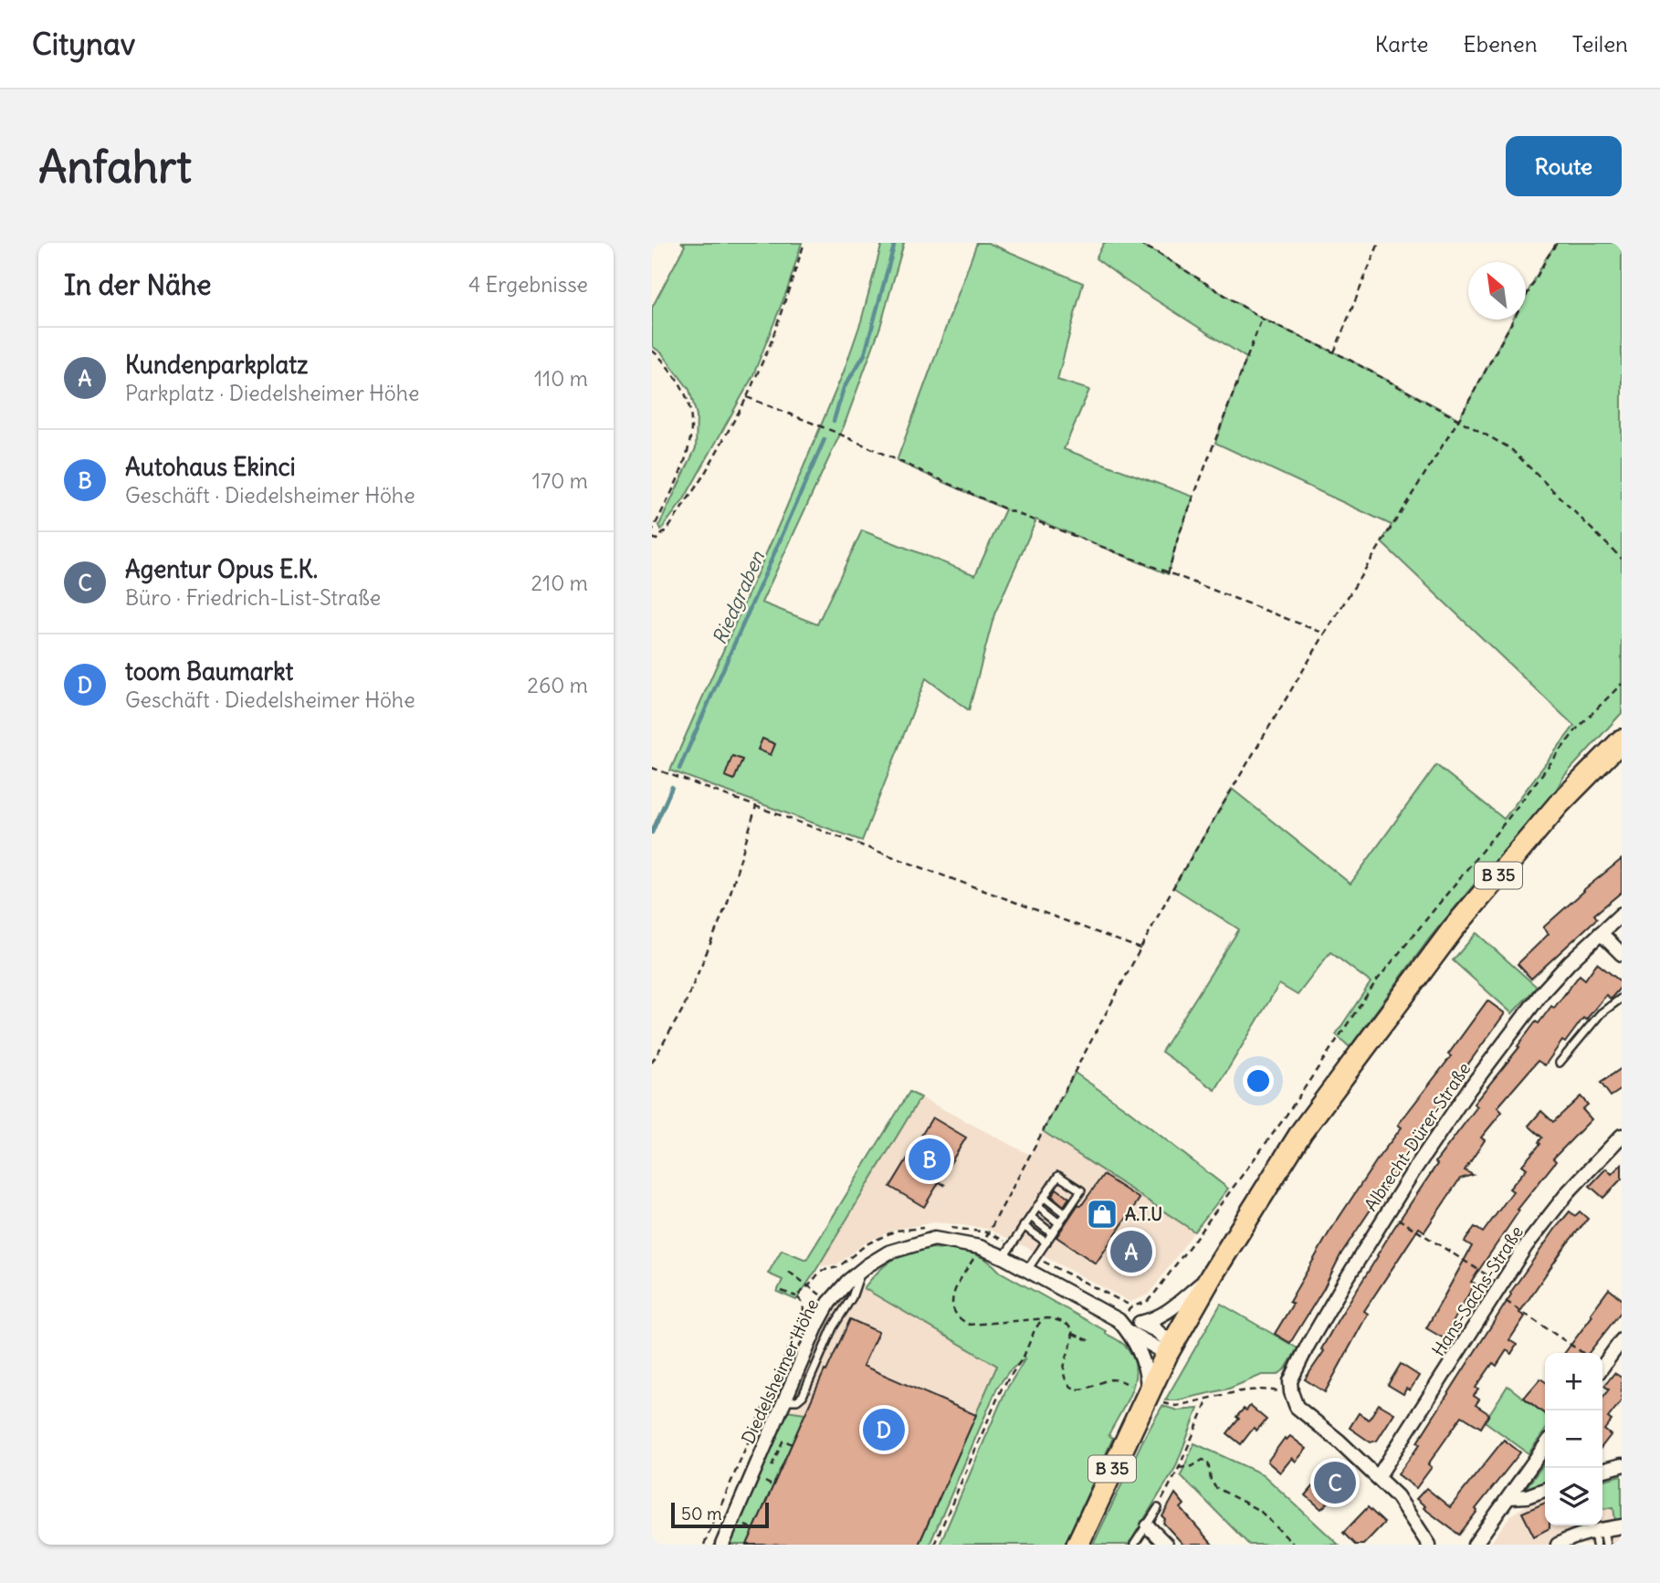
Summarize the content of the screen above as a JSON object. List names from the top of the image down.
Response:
{
  "streets": {
    "main road": ["B 35"],
    "street": ["Albrecht-Dürer-Straße", "Hans-Sachs-Straße", "Diedelsheimer Höhe"]
  },
  "water": ["Riedgraben"],
  "places": {
    "shop": ["A.T.U"]
  },
  "scale_bar": "50 m",
  "north": "top left",
  "page": {
    "header": "Citynav",
    "nav": ["Karte", "Ebenen", "Teilen"],
    "buttons": "Route",
    "title": "Anfahrt",
    "heading": ["In der Nähe", "4 Ergebnisse"],
    "list": [
      {
        "mark": "A",
        "name": "Kundenparkplatz",
        "note": "Parkplatz · Diedelsheimer Höhe",
        "value": "110 m"
      },
      {
        "mark": "B",
        "name": "Autohaus Ekinci",
        "note": "Geschäft · Diedelsheimer Höhe",
        "value": "170 m"
      },
      {
        "mark": "C",
        "name": "Agentur Opus E.K.",
        "note": "Büro · Friedrich-List-Straße",
        "value": "210 m"
      },
      {
        "mark": "D",
        "name": "toom Baumarkt",
        "note": "Geschäft · Diedelsheimer Höhe",
        "value": "260 m"
      }
    ],
    "pins": [
      "B",
      "A",
      "D",
      "C"
    ],
    "map_buttons": ["+", "−"],
    "scale": "50 m"
  }
}
